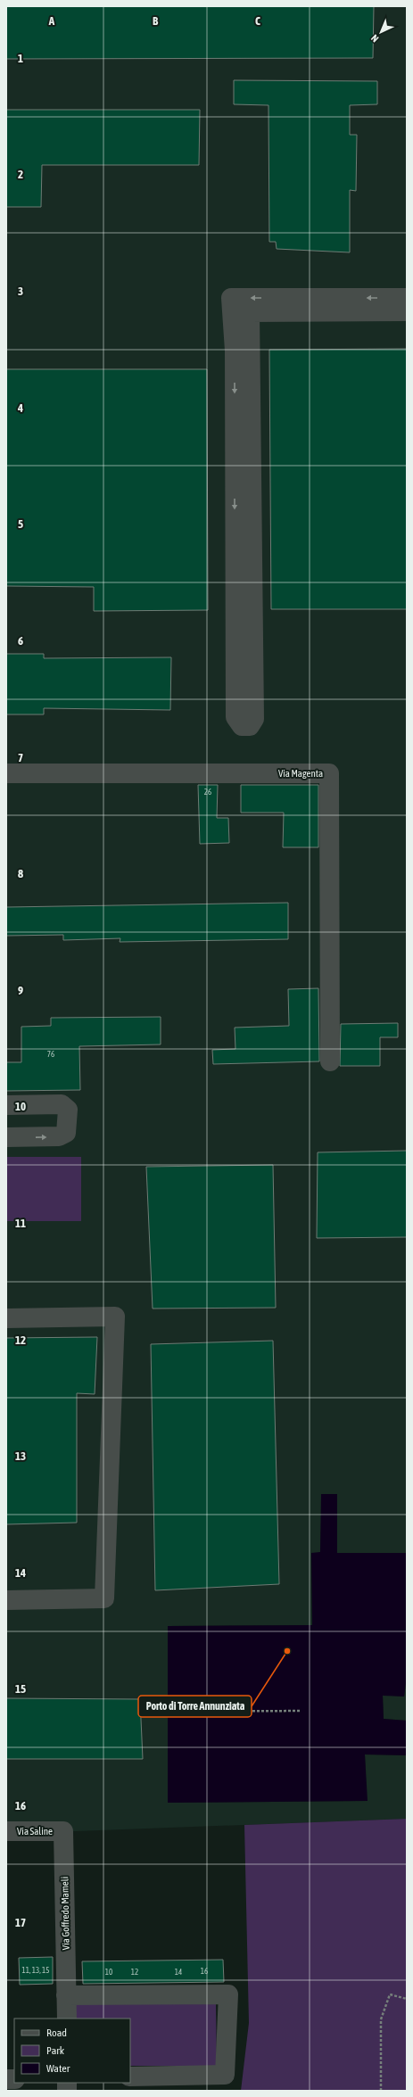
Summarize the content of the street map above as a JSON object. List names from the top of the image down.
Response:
{
  "streets": {
    "street": ["Via Magenta", "Via Saline", "Via Goffredo Mameli"]
  },
  "crossings": [
    ["Via Saline", "Via Goffredo Mameli"]
  ],
  "places": ["Porto di Torre Annunziata"],
  "house_numbers": [
    "26",
    "76",
    "11, 13, 15",
    "16",
    "10",
    "12",
    "14"
  ],
  "legend": ["Road", "Park", "Water"],
  "north": "bottom left",
  "grid": {
    "columns": ["A", "B", "C"],
    "rows": [
      "1",
      "2",
      "3",
      "4",
      "5",
      "6",
      "7",
      "8",
      "9",
      "10",
      "11",
      "12",
      "13",
      "14",
      "15",
      "16",
      "17"
    ]
  }
}
